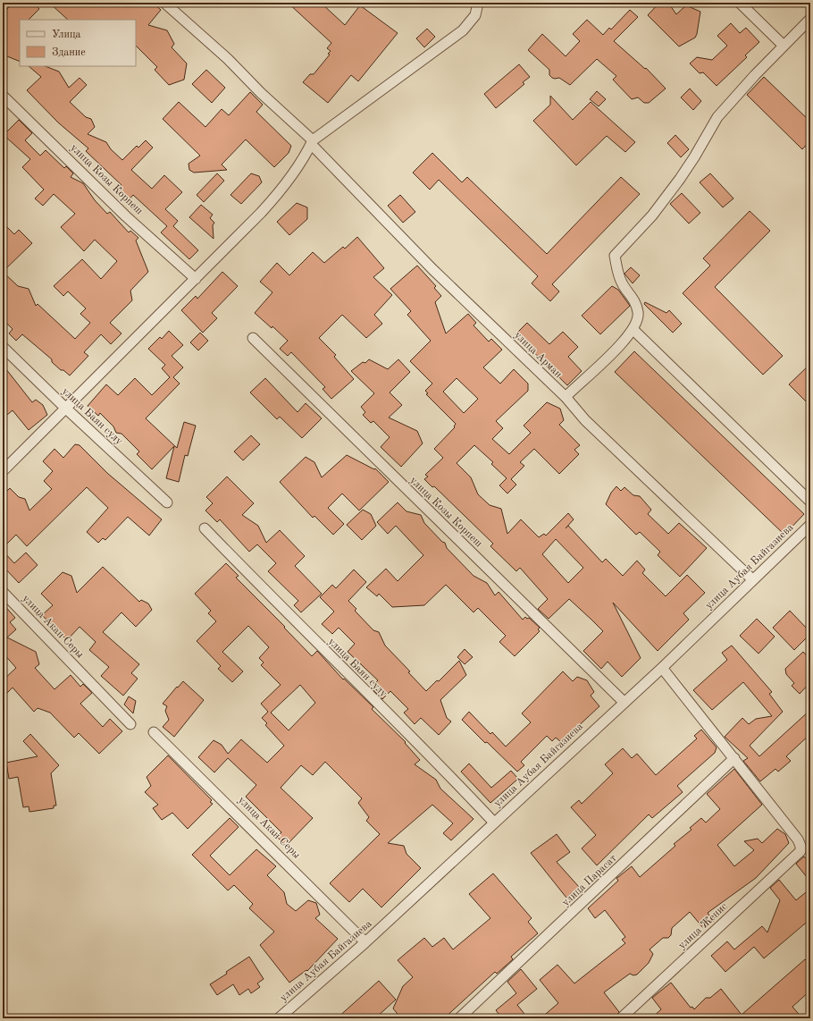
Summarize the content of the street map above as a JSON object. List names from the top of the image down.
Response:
{
  "streets": {
    "street": [
      "улица Козы Корпеш",
      "улица Арман",
      "улица Баян сулу",
      "улица Аубая Байгазиева",
      "улица Акан Серы",
      "улица Парасат",
      "улица Женис"
    ]
  },
  "crossings": [
    ["улица Козы Корпеш", "улица Аубая Байгазиева"],
    ["улица Арман", "улица Аубая Байгазиева"],
    ["улица Баян сулу", "улица Аубая Байгазиева"],
    ["улица Аубая Байгазиева", "улица Акан Серы"],
    ["улица Парасат", "улица Женис"]
  ],
  "legend": ["Улица", "Здание"]
}
